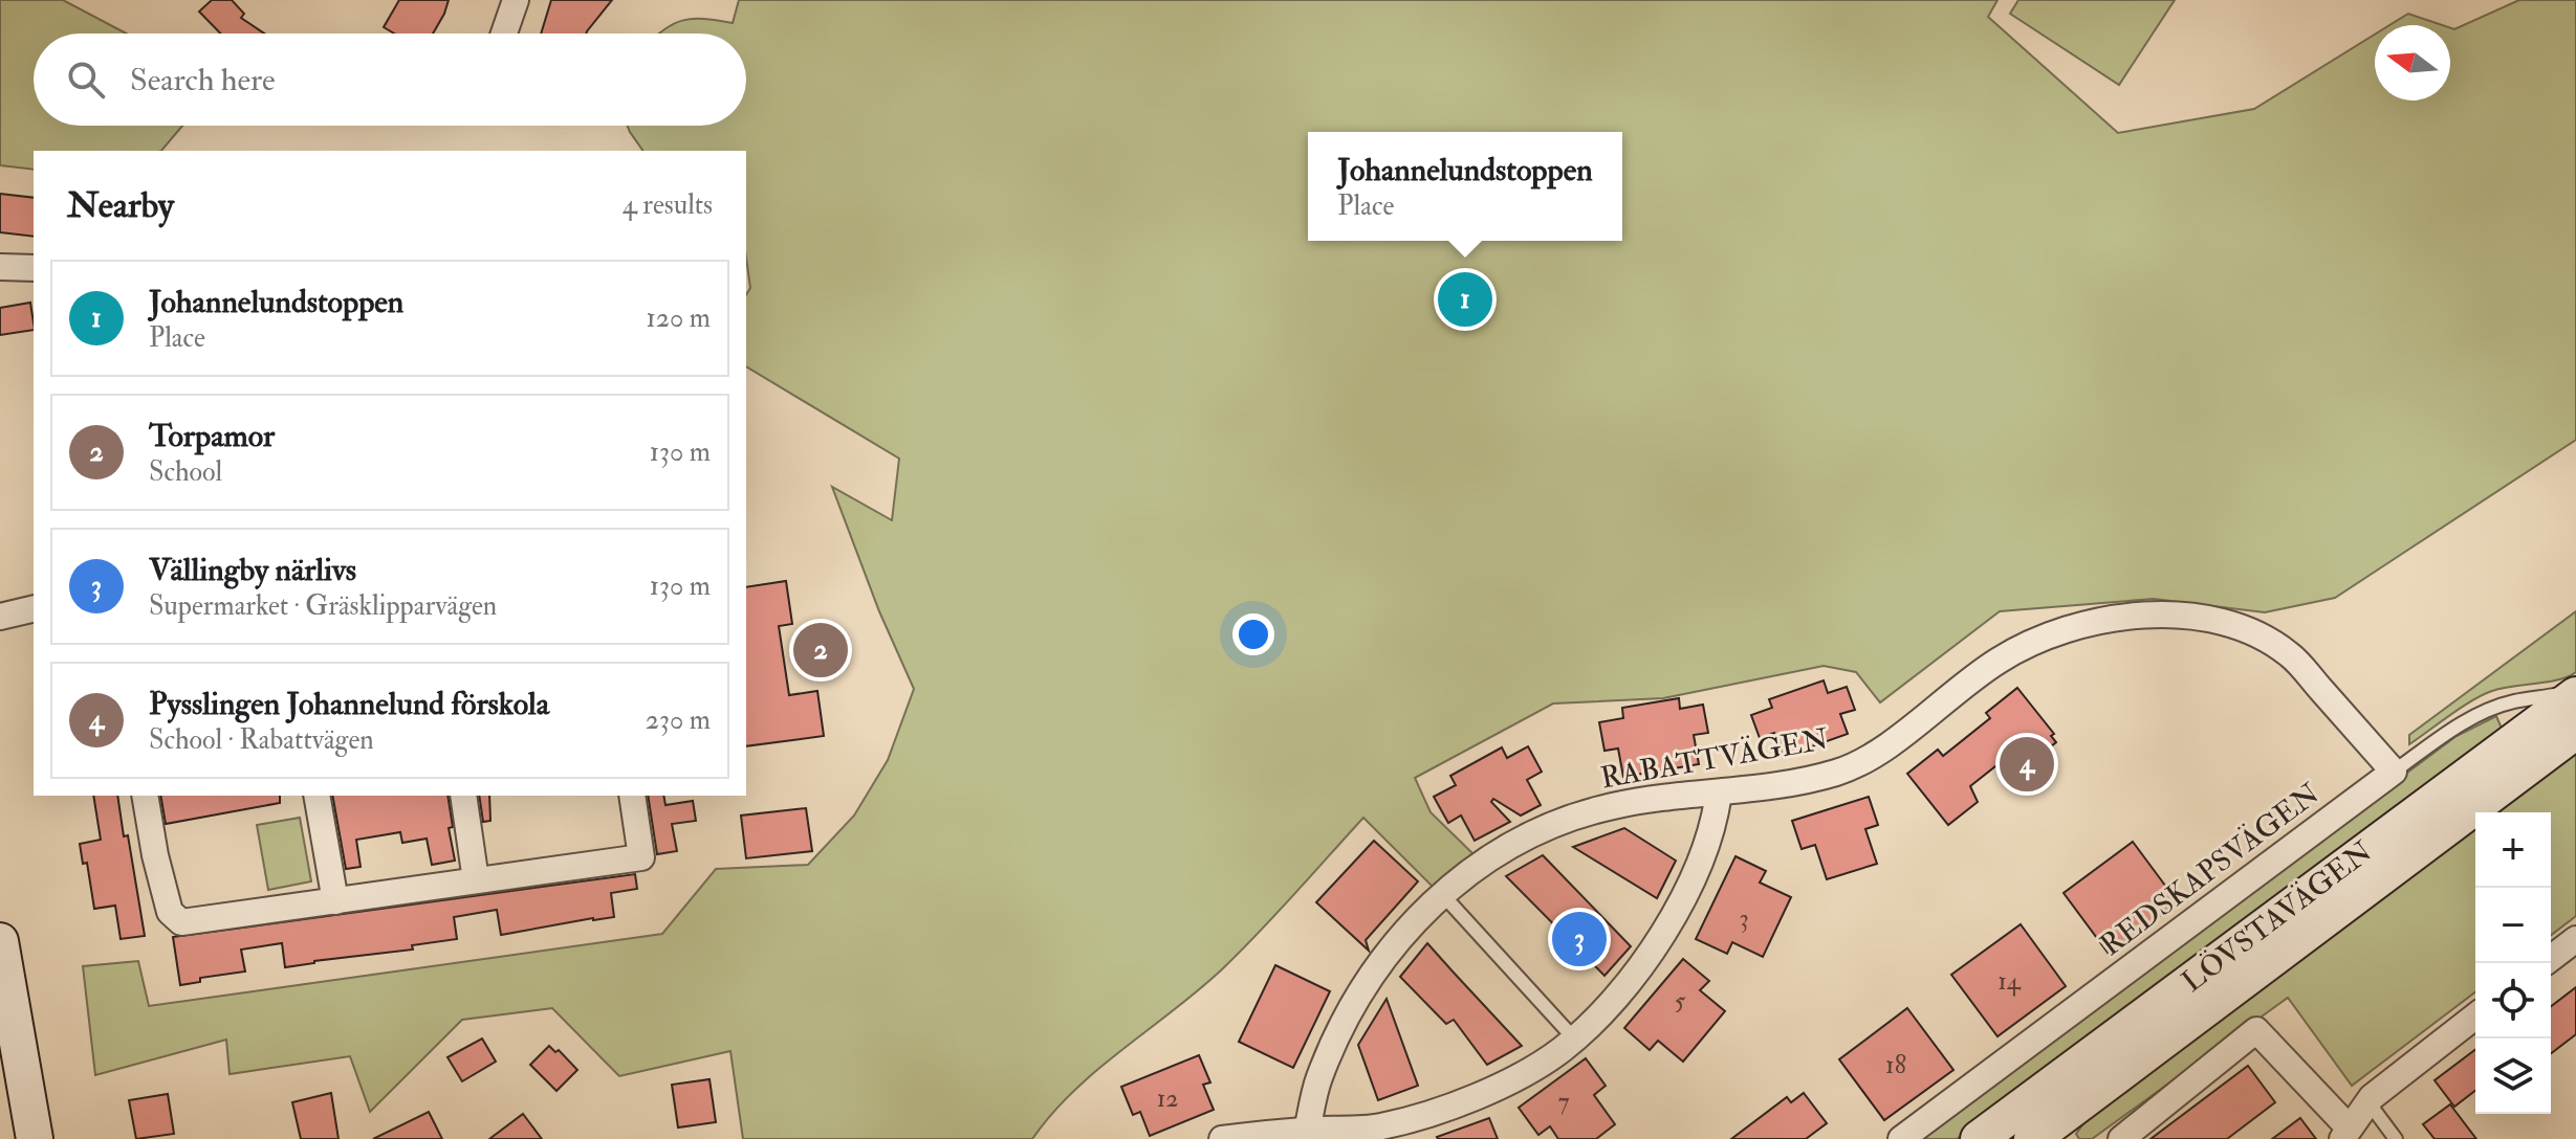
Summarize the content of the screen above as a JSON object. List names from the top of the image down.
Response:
{
  "streets": {
    "street": ["RABATTVÄGEN", "REDSKAPSVÄGEN", "LÖVSTAVÄGEN"]
  },
  "crossings": [
    ["RABATTVÄGEN", "REDSKAPSVÄGEN"],
    ["REDSKAPSVÄGEN", "LÖVSTAVÄGEN"]
  ],
  "house_numbers": [
    "3",
    "14",
    "5",
    "18",
    "12",
    "7"
  ],
  "north": "left",
  "page": {
    "search": "Search here",
    "popup": ["Johannelundstoppen", "Place"],
    "heading": ["Nearby", "4 results"],
    "list": [
      {
        "mark": "1",
        "name": "Johannelundstoppen",
        "note": "Place",
        "value": "120 m"
      },
      {
        "mark": "2",
        "name": "Torpamor",
        "note": "School",
        "value": "130 m"
      },
      {
        "mark": "3",
        "name": "Vällingby närlivs",
        "note": "Supermarket · Gräsklipparvägen",
        "value": "130 m"
      },
      {
        "mark": "4",
        "name": "Pysslingen Johannelund förskola",
        "note": "School · Rabattvägen",
        "value": "230 m"
      }
    ],
    "pins": [
      "1",
      "2",
      "4",
      "3"
    ],
    "map_buttons": ["+", "−"]
  }
}
